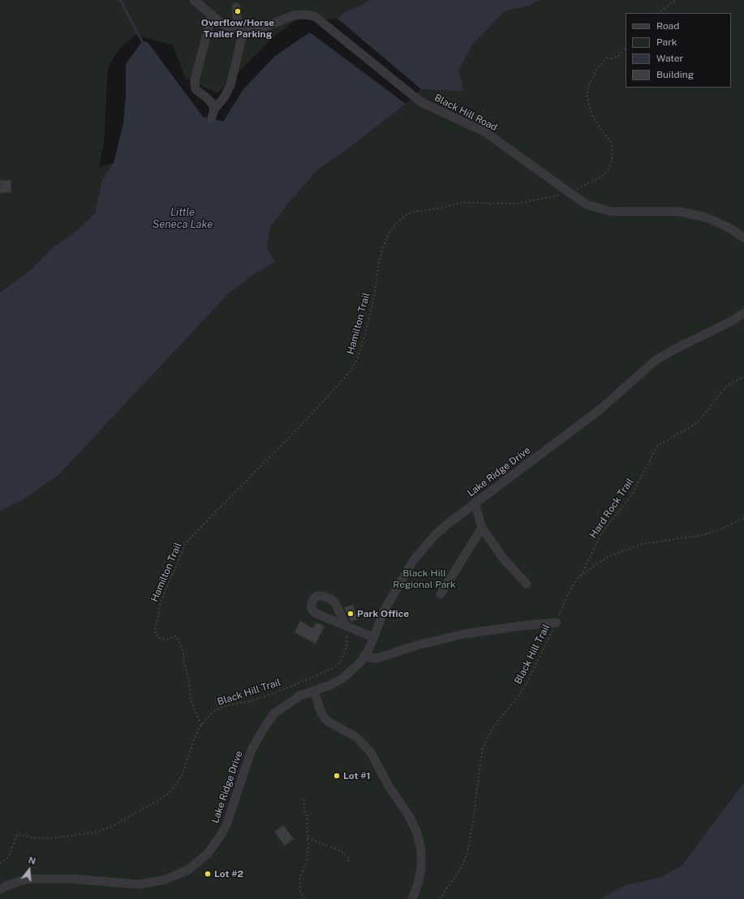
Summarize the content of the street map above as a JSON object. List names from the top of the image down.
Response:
{
  "streets": {
    "street": ["Black Hill Road", "Lake Ridge Drive"],
    "path": ["Hamilton Trail", "Hard Rock Trail", "Black Hill Trail"]
  },
  "crossings": [
    ["Black Hill Road", "Hamilton Trail"],
    ["Hamilton Trail", "Black Hill Trail"],
    ["Hard Rock Trail", "Black Hill Trail"]
  ],
  "water": ["Little Seneca Lake"],
  "parks": ["Black Hill Regional Park"],
  "places": [
    "Overflow/Horse Trailer Parking",
    "Park Office",
    "Lot #1",
    "Lot #2"
  ],
  "legend": [
    "Road",
    "Park",
    "Water",
    "Building"
  ],
  "north": "top"
}
